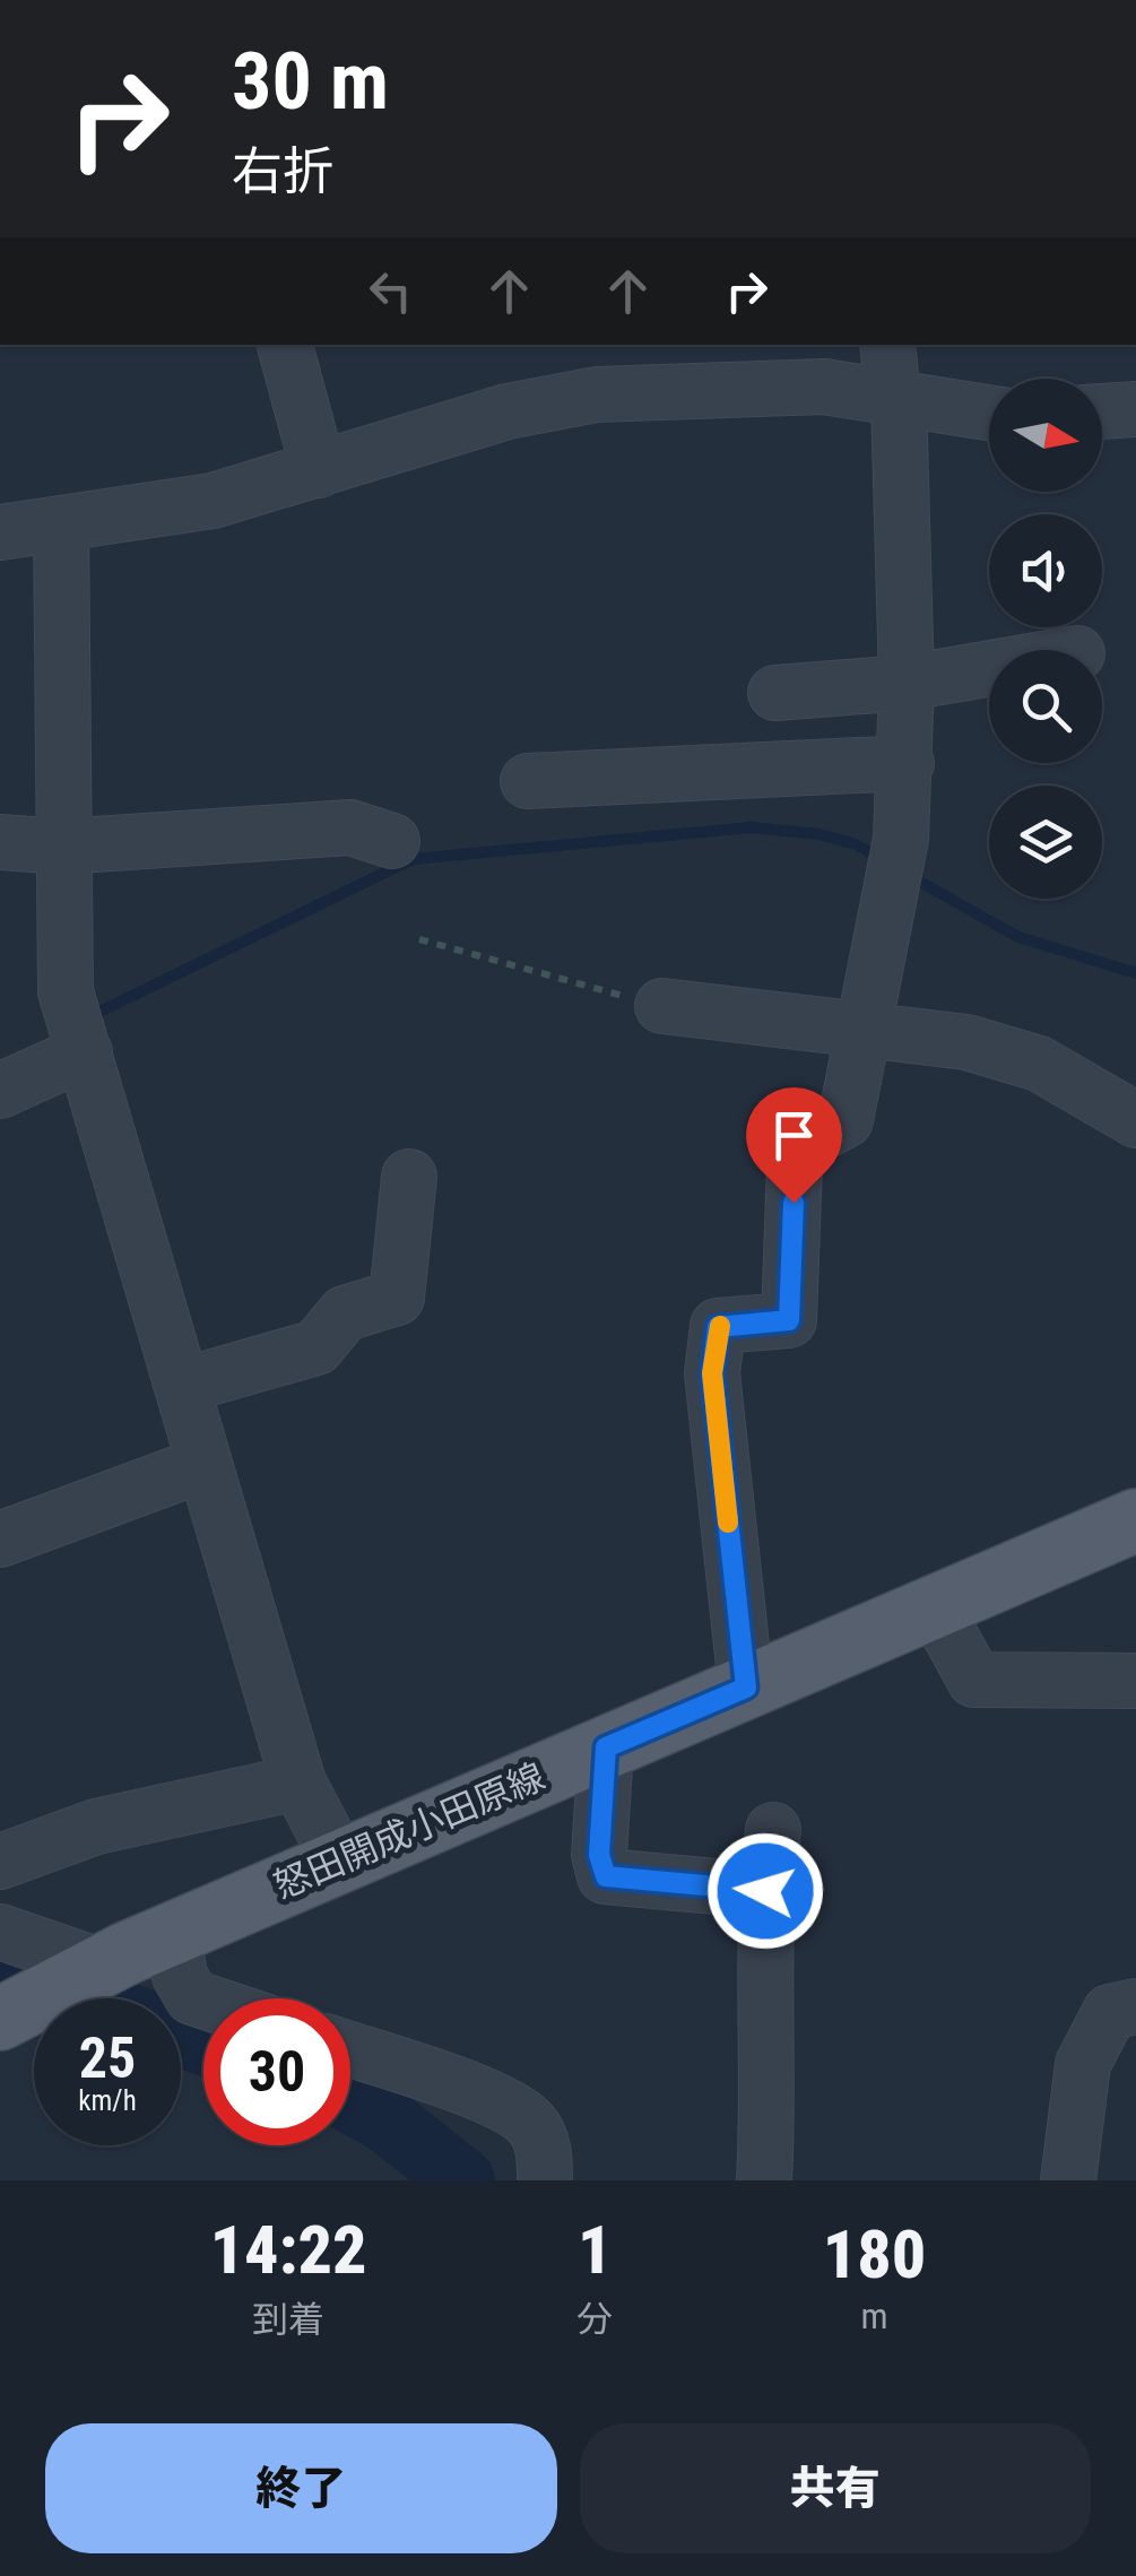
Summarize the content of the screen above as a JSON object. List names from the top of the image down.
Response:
{
  "streets": {
    "main road": ["怒田開成小田原線"]
  },
  "north": "right",
  "page": {
    "turn": ["30 m", "右折"],
    "speed": "25 km/h",
    "limit": "30",
    "eta": [
      "14:22",
      "到着",
      "1",
      "分",
      "180",
      "m"
    ],
    "buttons": ["終了", "共有"]
  }
}
